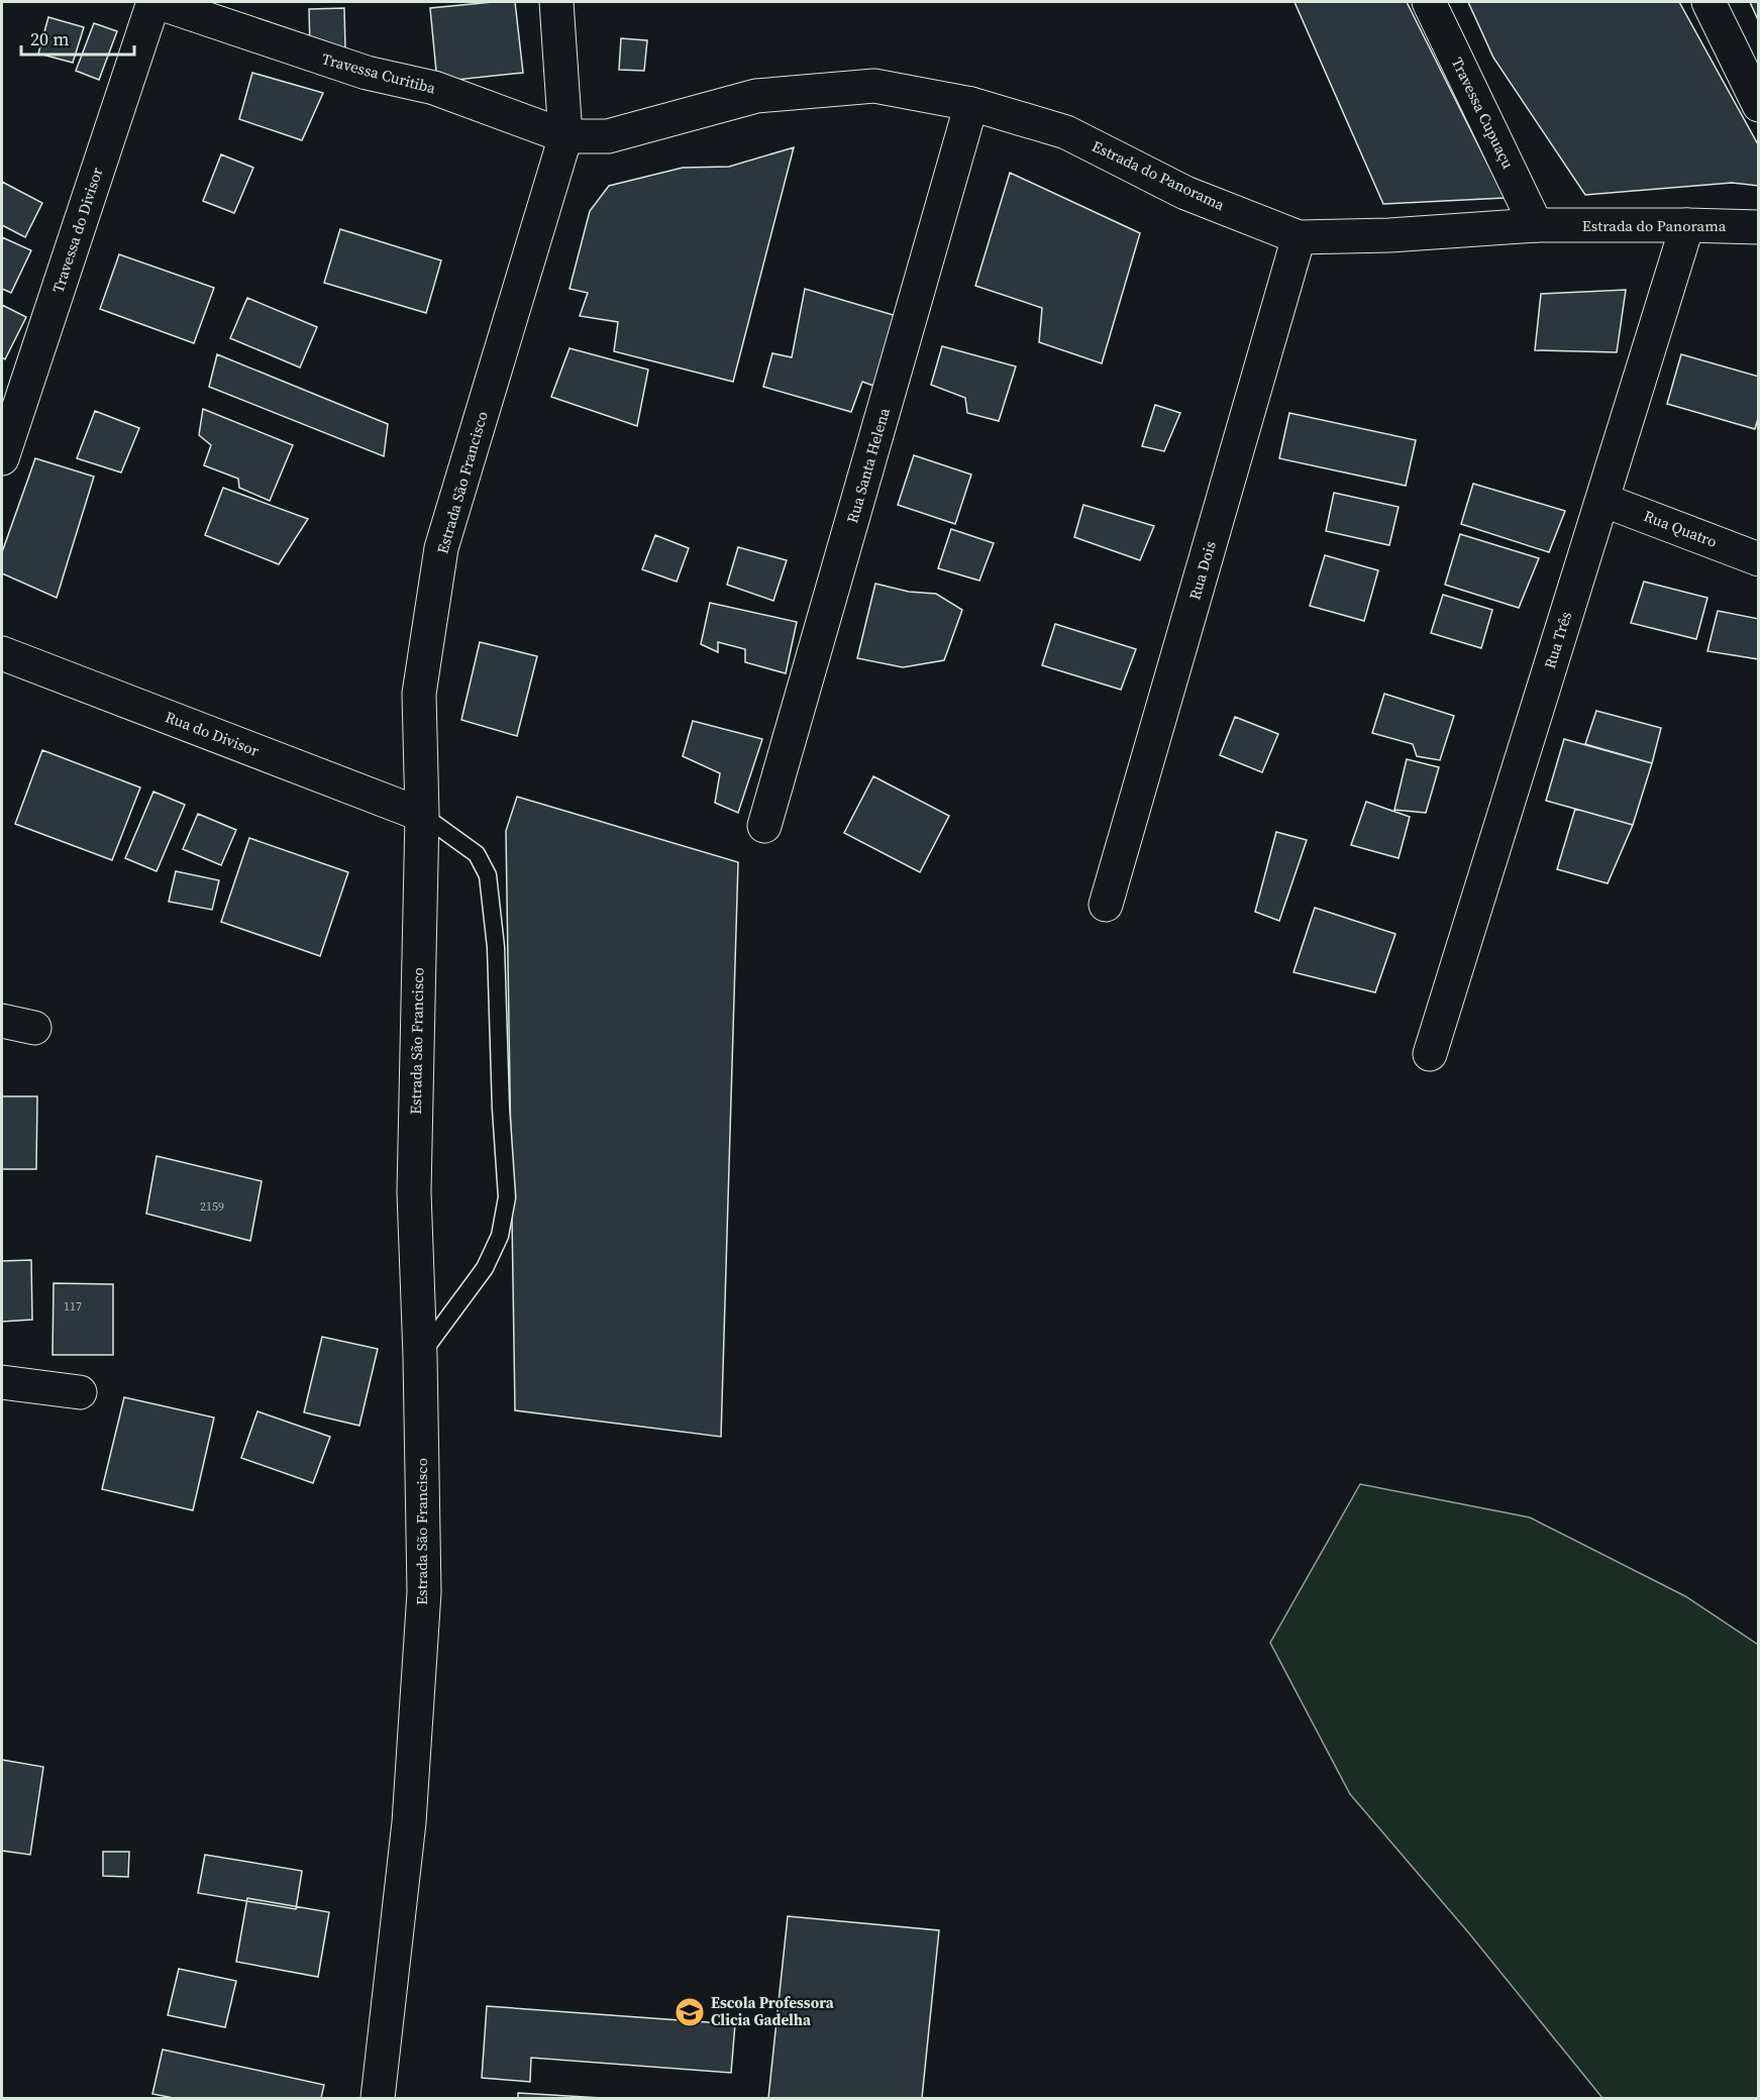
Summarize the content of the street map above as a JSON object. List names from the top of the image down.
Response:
{
  "streets": {
    "street": [
      "Travessa Curitiba",
      "Travessa Cupuaçu",
      "Estrada do Panorama",
      "Travessa do Divisor",
      "Rua Santa Helena",
      "Estrada São Francisco",
      "Rua Quatro",
      "Rua Dois",
      "Rua Três",
      "Rua do Divisor"
    ]
  },
  "crossings": [
    ["Travessa Curitiba", "Estrada do Panorama"],
    ["Travessa Curitiba", "Travessa do Divisor"],
    ["Travessa Curitiba", "Estrada São Francisco"],
    ["Travessa Cupuaçu", "Estrada do Panorama"],
    ["Estrada do Panorama", "Rua Santa Helena"],
    ["Estrada do Panorama", "Estrada São Francisco"],
    ["Estrada do Panorama", "Rua Dois"],
    ["Estrada do Panorama", "Rua Três"],
    ["Estrada São Francisco", "Rua do Divisor"],
    ["Rua Quatro", "Rua Três"]
  ],
  "places": {
    "school or university": ["Escola Professora Clicia Gadelha"]
  },
  "house_numbers": ["2159", "117"],
  "scale_bar": "20 m"
}
